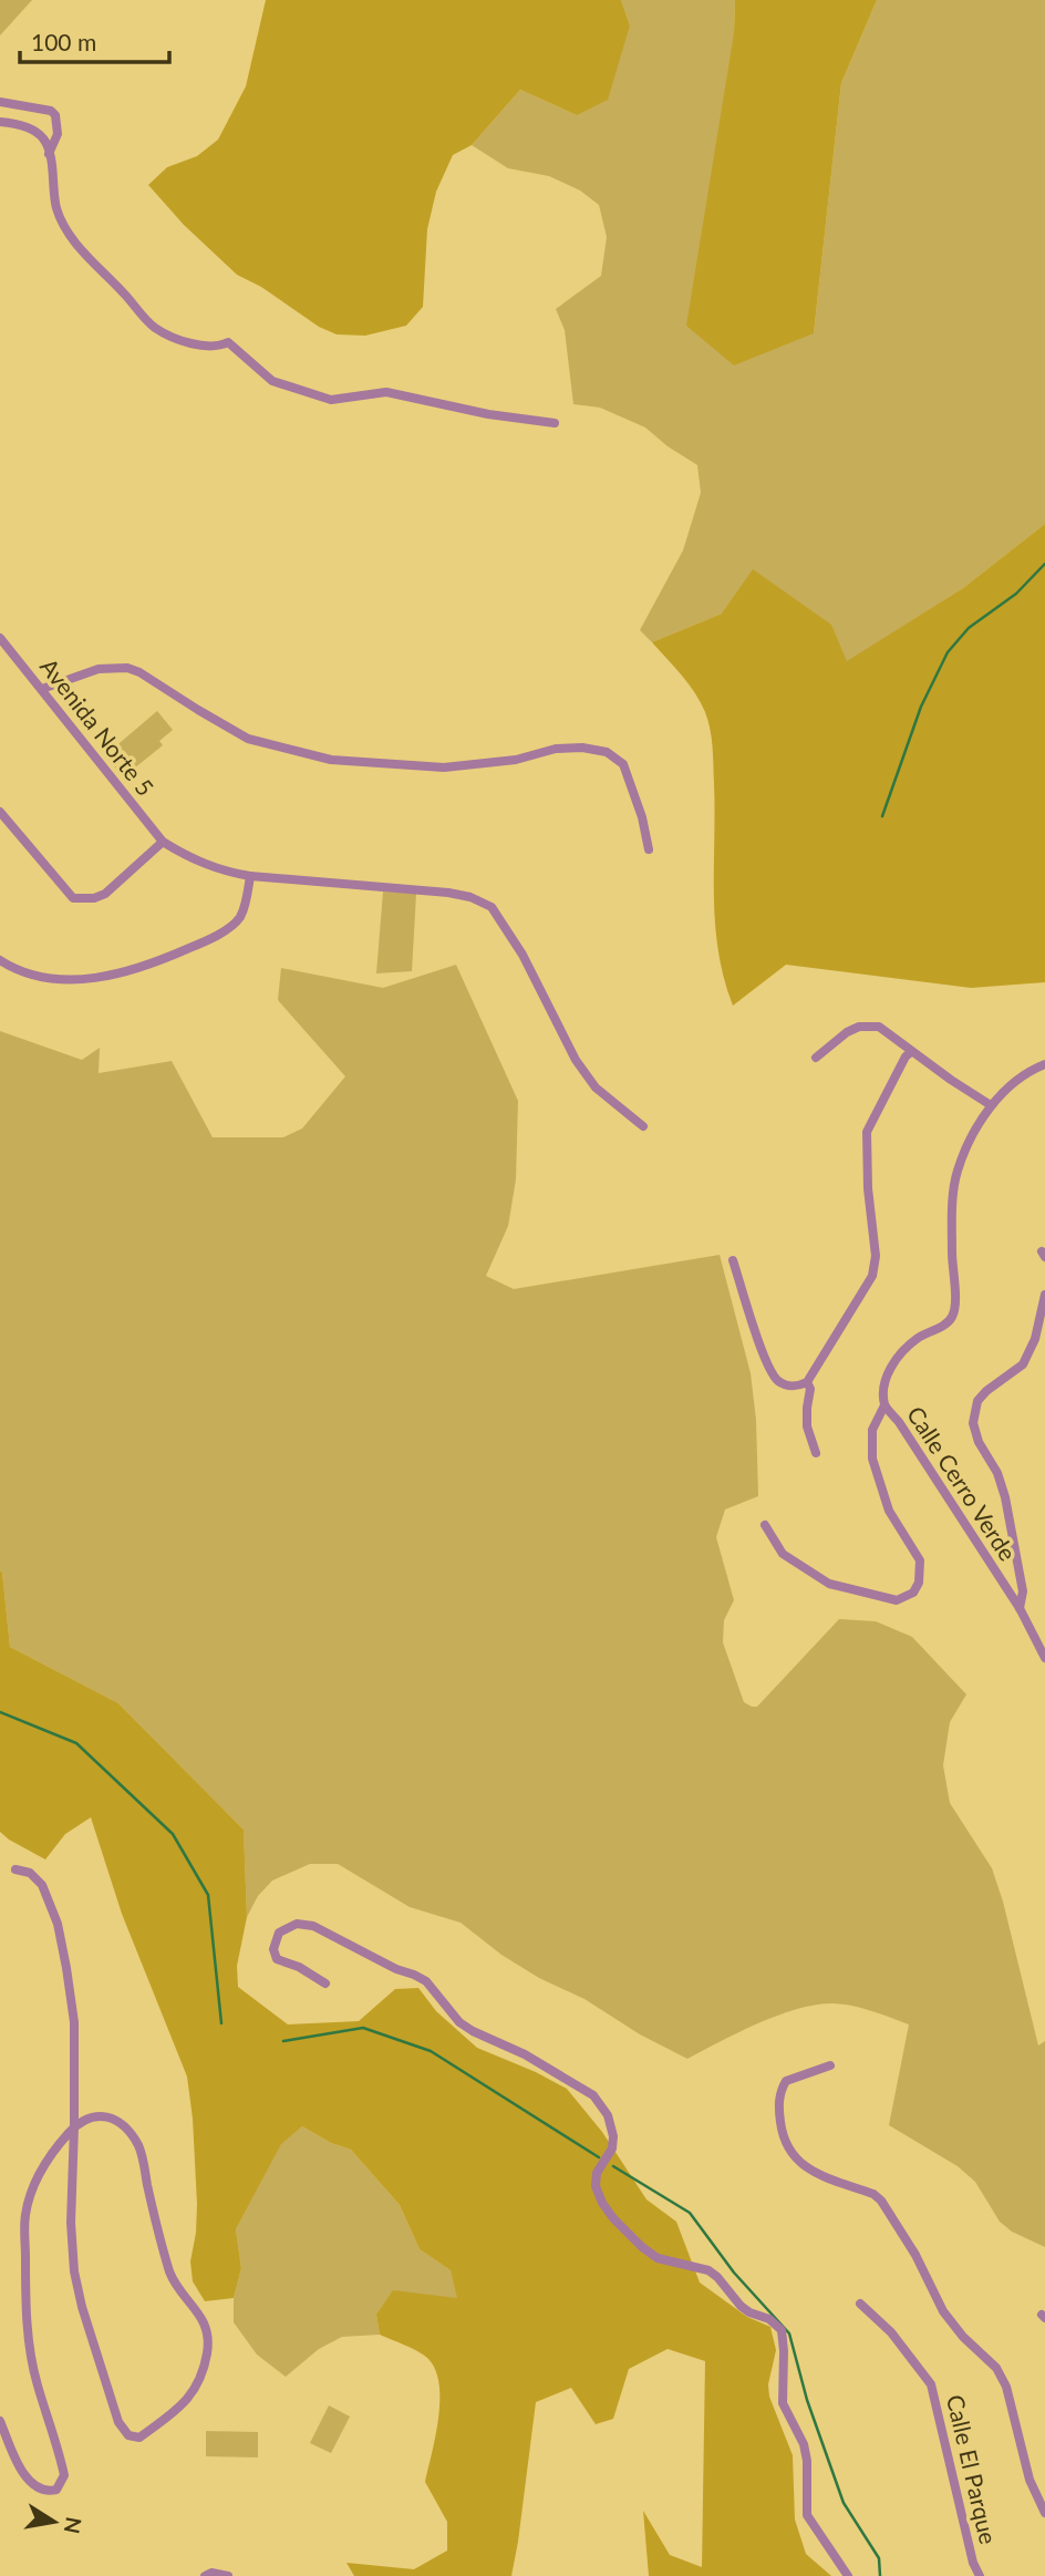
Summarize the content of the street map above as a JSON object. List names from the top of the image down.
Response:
{
  "streets": {
    "street": ["Avenida Norte 5", "Calle Cerro Verde", "Calle El Parque"]
  },
  "scale_bar": "100 m",
  "north": "right"
}
